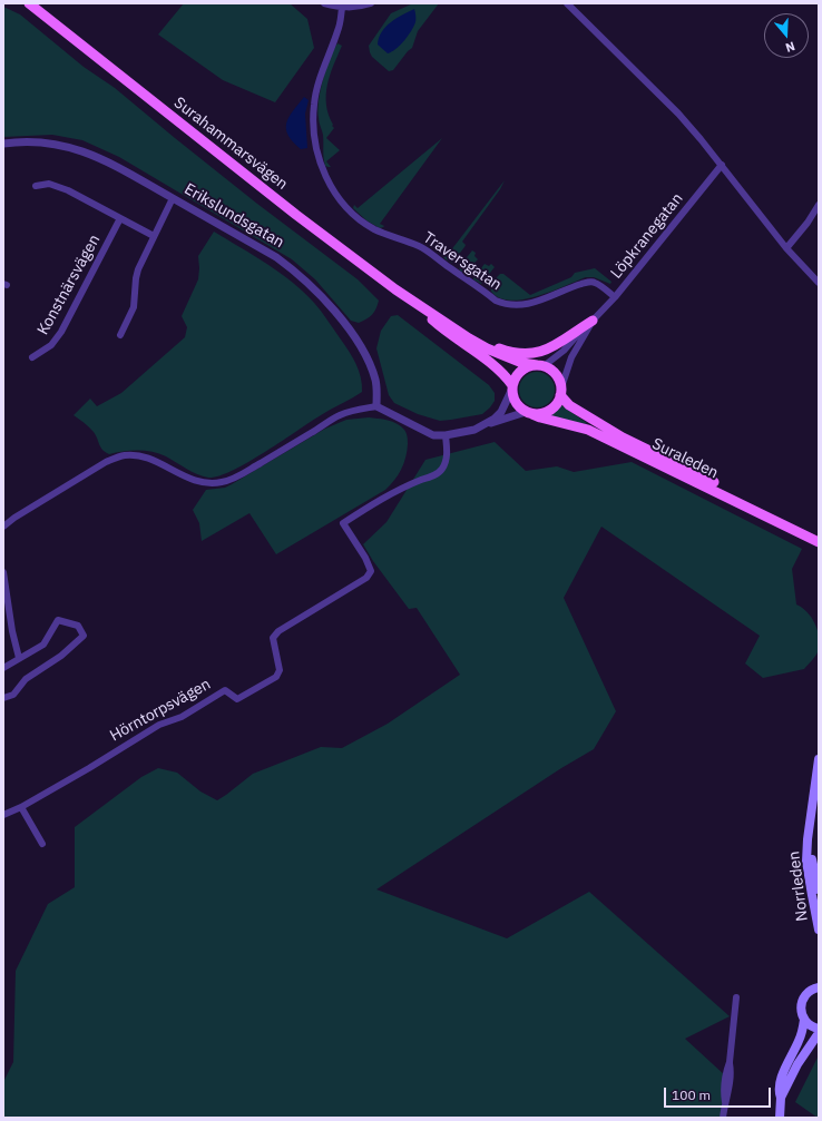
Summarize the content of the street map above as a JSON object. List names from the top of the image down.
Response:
{
  "streets": {
    "main road": ["Surahammarsvägen", "Suraleden", "Norrleden"],
    "street": [
      "Erikslundsgatan",
      "Löpkranegatan",
      "Traversgatan",
      "Konstnärsvägen",
      "Hörntorpsvägen"
    ]
  },
  "crossings": [
    ["Surahammarsvägen", "Löpkranegatan"],
    ["Surahammarsvägen", "Suraleden"],
    ["Löpkranegatan", "Traversgatan"],
    ["Löpkranegatan", "Suraleden"]
  ],
  "scale_bar": "100 m",
  "north": "bottom"
}
